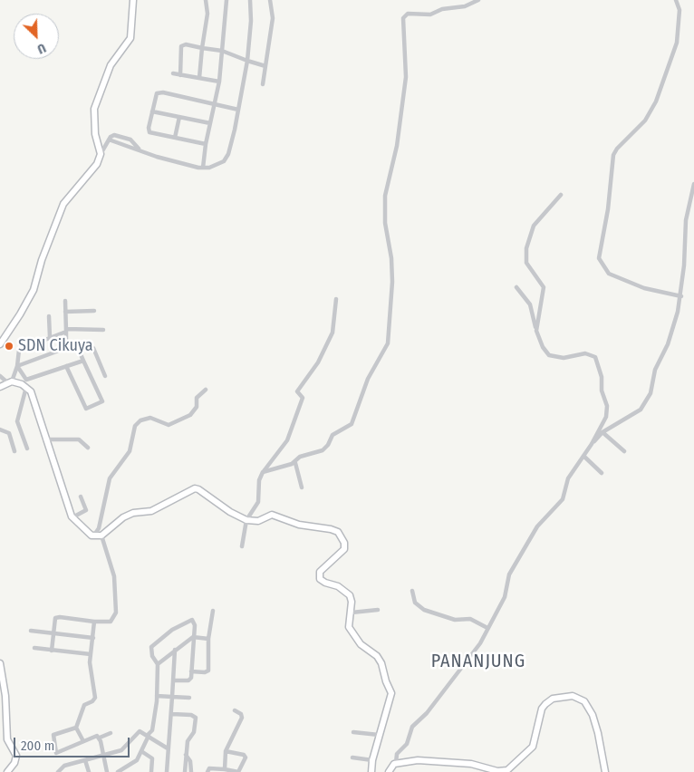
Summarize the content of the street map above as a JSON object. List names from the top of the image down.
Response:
{
  "districts": ["PANANJUNG"],
  "places": ["SDN Cikuya"],
  "scale_bar": "200 m",
  "north": "bottom right"
}
